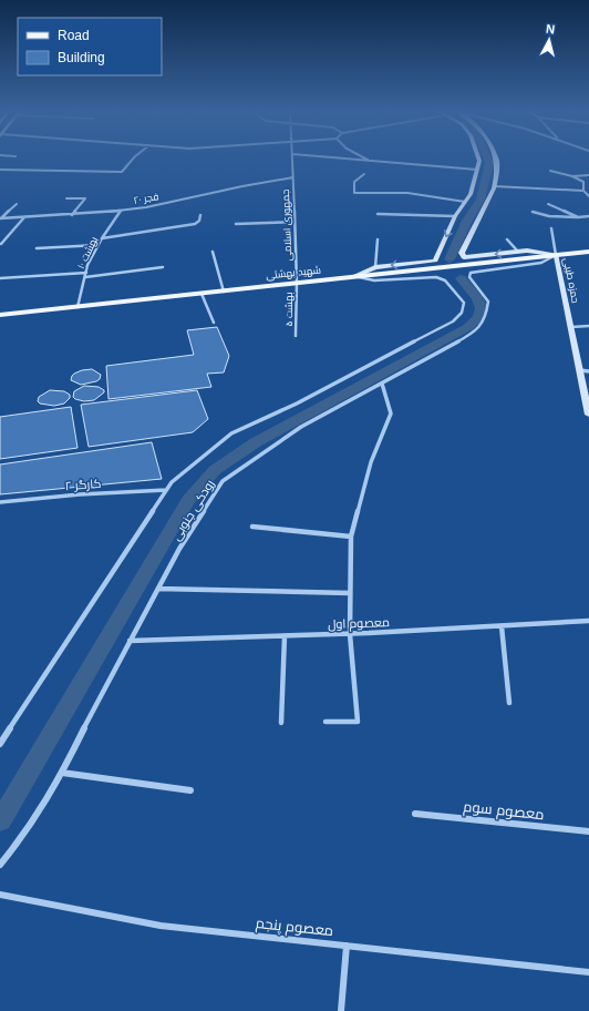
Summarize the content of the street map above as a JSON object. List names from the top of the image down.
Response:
{
  "streets": {
    "main road": ["شهید بهشتی"],
    "street": [
      "فجر ۲۰",
      "جمهوری اسلامی",
      "بهشت ۱۰",
      "حمزه طیبی",
      "بهشت ۵",
      "کارگر ۲",
      "رودکی جنوبی",
      "معصوم اول",
      "معصوم سوم",
      "معصوم پنجم"
    ]
  },
  "crossings": [
    ["فجر ۲۰", "جمهوری اسلامی"],
    ["فجر ۲۰", "بهشت ۱۰"],
    ["جمهوری اسلامی", "شهید بهشتی"],
    ["جمهوری اسلامی", "بهشت ۵"],
    ["بهشت ۱۰", "شهید بهشتی"],
    ["شهید بهشتی", "حمزه طیبی"],
    ["شهید بهشتی", "بهشت ۵"],
    ["شهید بهشتی", "رودکی جنوبی"],
    ["حمزه طیبی", "رودکی جنوبی"],
    ["کارگر ۲", "رودکی جنوبی"],
    ["رودکی جنوبی", "معصوم اول"]
  ],
  "legend": ["Road", "Building"],
  "north": "top"
}
